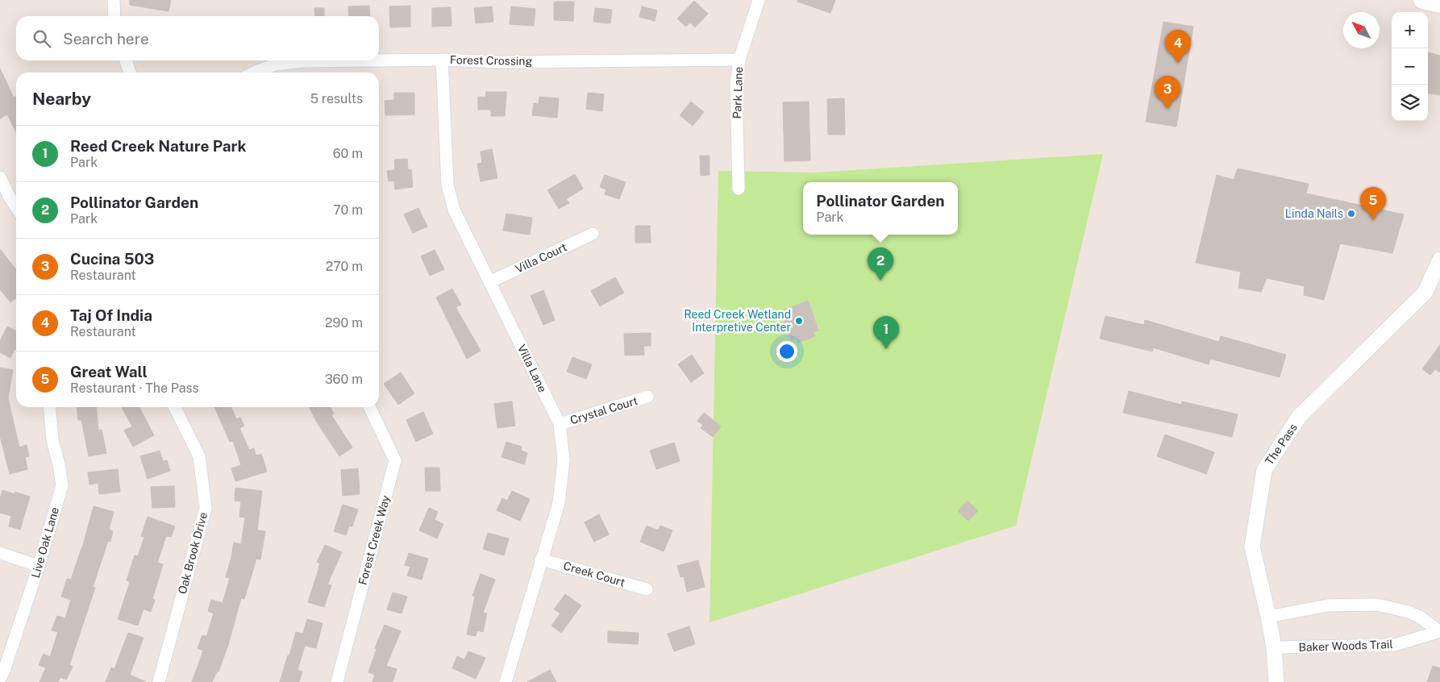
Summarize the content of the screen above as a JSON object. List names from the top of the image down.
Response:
{
  "streets": {
    "street": [
      "Forest Crossing",
      "Park Lane",
      "Villa Court",
      "Villa Lane",
      "Crystal Court",
      "The Pass",
      "Forest Creek Way",
      "Live Oak Lane",
      "Oak Brook Drive",
      "Creek Court",
      "Baker Woods Trail"
    ]
  },
  "crossings": [
    ["Forest Crossing", "Park Lane"],
    ["Forest Crossing", "Villa Lane"],
    ["Villa Court", "Villa Lane"],
    ["Villa Lane", "Crystal Court"],
    ["Villa Lane", "Creek Court"],
    ["The Pass", "Baker Woods Trail"]
  ],
  "places": ["Linda Nails", "Reed Creek Wetland Interpretive Center"],
  "north": "top left",
  "page": {
    "map_buttons": ["+", "−"],
    "search": "Search here",
    "pins": [
      "4",
      "3",
      "5",
      "2",
      "1"
    ],
    "heading": ["Nearby", "5 results"],
    "list": [
      {
        "mark": "1",
        "name": "Reed Creek Nature Park",
        "note": "Park",
        "value": "60 m"
      },
      {
        "mark": "2",
        "name": "Pollinator Garden",
        "note": "Park",
        "value": "70 m"
      },
      {
        "mark": "3",
        "name": "Cucina 503",
        "note": "Restaurant",
        "value": "270 m"
      },
      {
        "mark": "4",
        "name": "Taj Of India",
        "note": "Restaurant",
        "value": "290 m"
      },
      {
        "mark": "5",
        "name": "Great Wall",
        "note": "Restaurant · The Pass",
        "value": "360 m"
      }
    ],
    "popup": ["Pollinator Garden", "Park"]
  }
}
